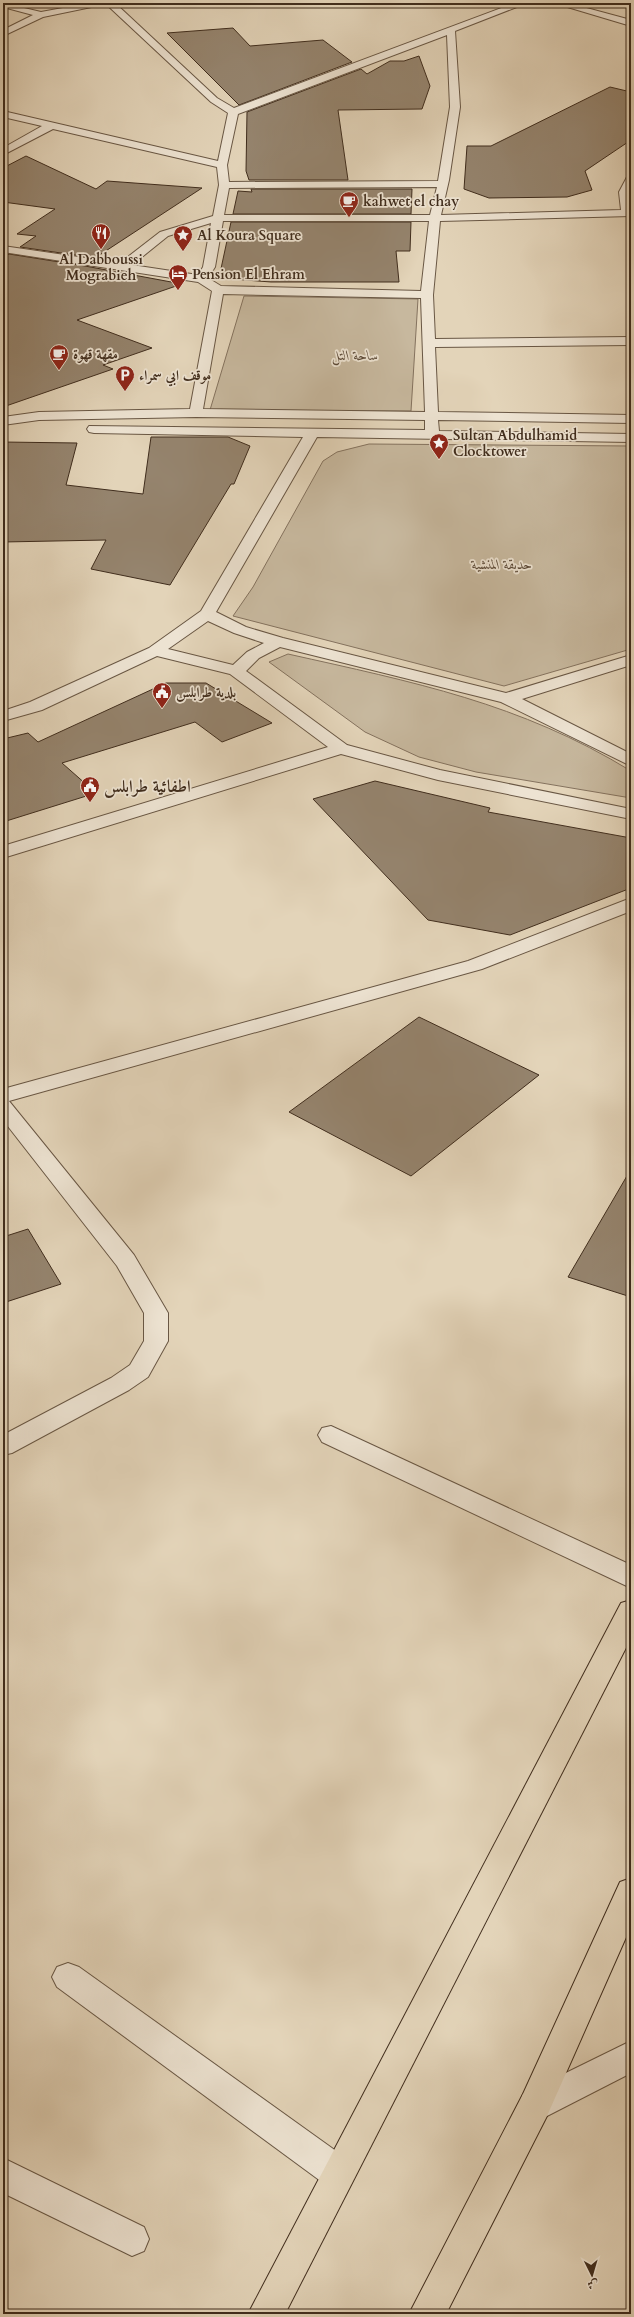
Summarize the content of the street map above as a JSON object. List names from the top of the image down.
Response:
{
  "parks": ["ساحة التل", "حديقة المنشية"],
  "places": {
    "cafe": ["kahwet el chay", "مقهة قهوة"],
    "restaurant": ["Al Dabboussi Mograbieh"],
    "place": ["Al Koura Square", "Sultan Abdulhamid Clocktower"],
    "hotel": ["Pension El Ehram"],
    "parking": ["موقف ابي سمراء"],
    "public building": ["بلدية طرابلس", "اطفائية طرابلس"]
  },
  "north": "bottom"
}
